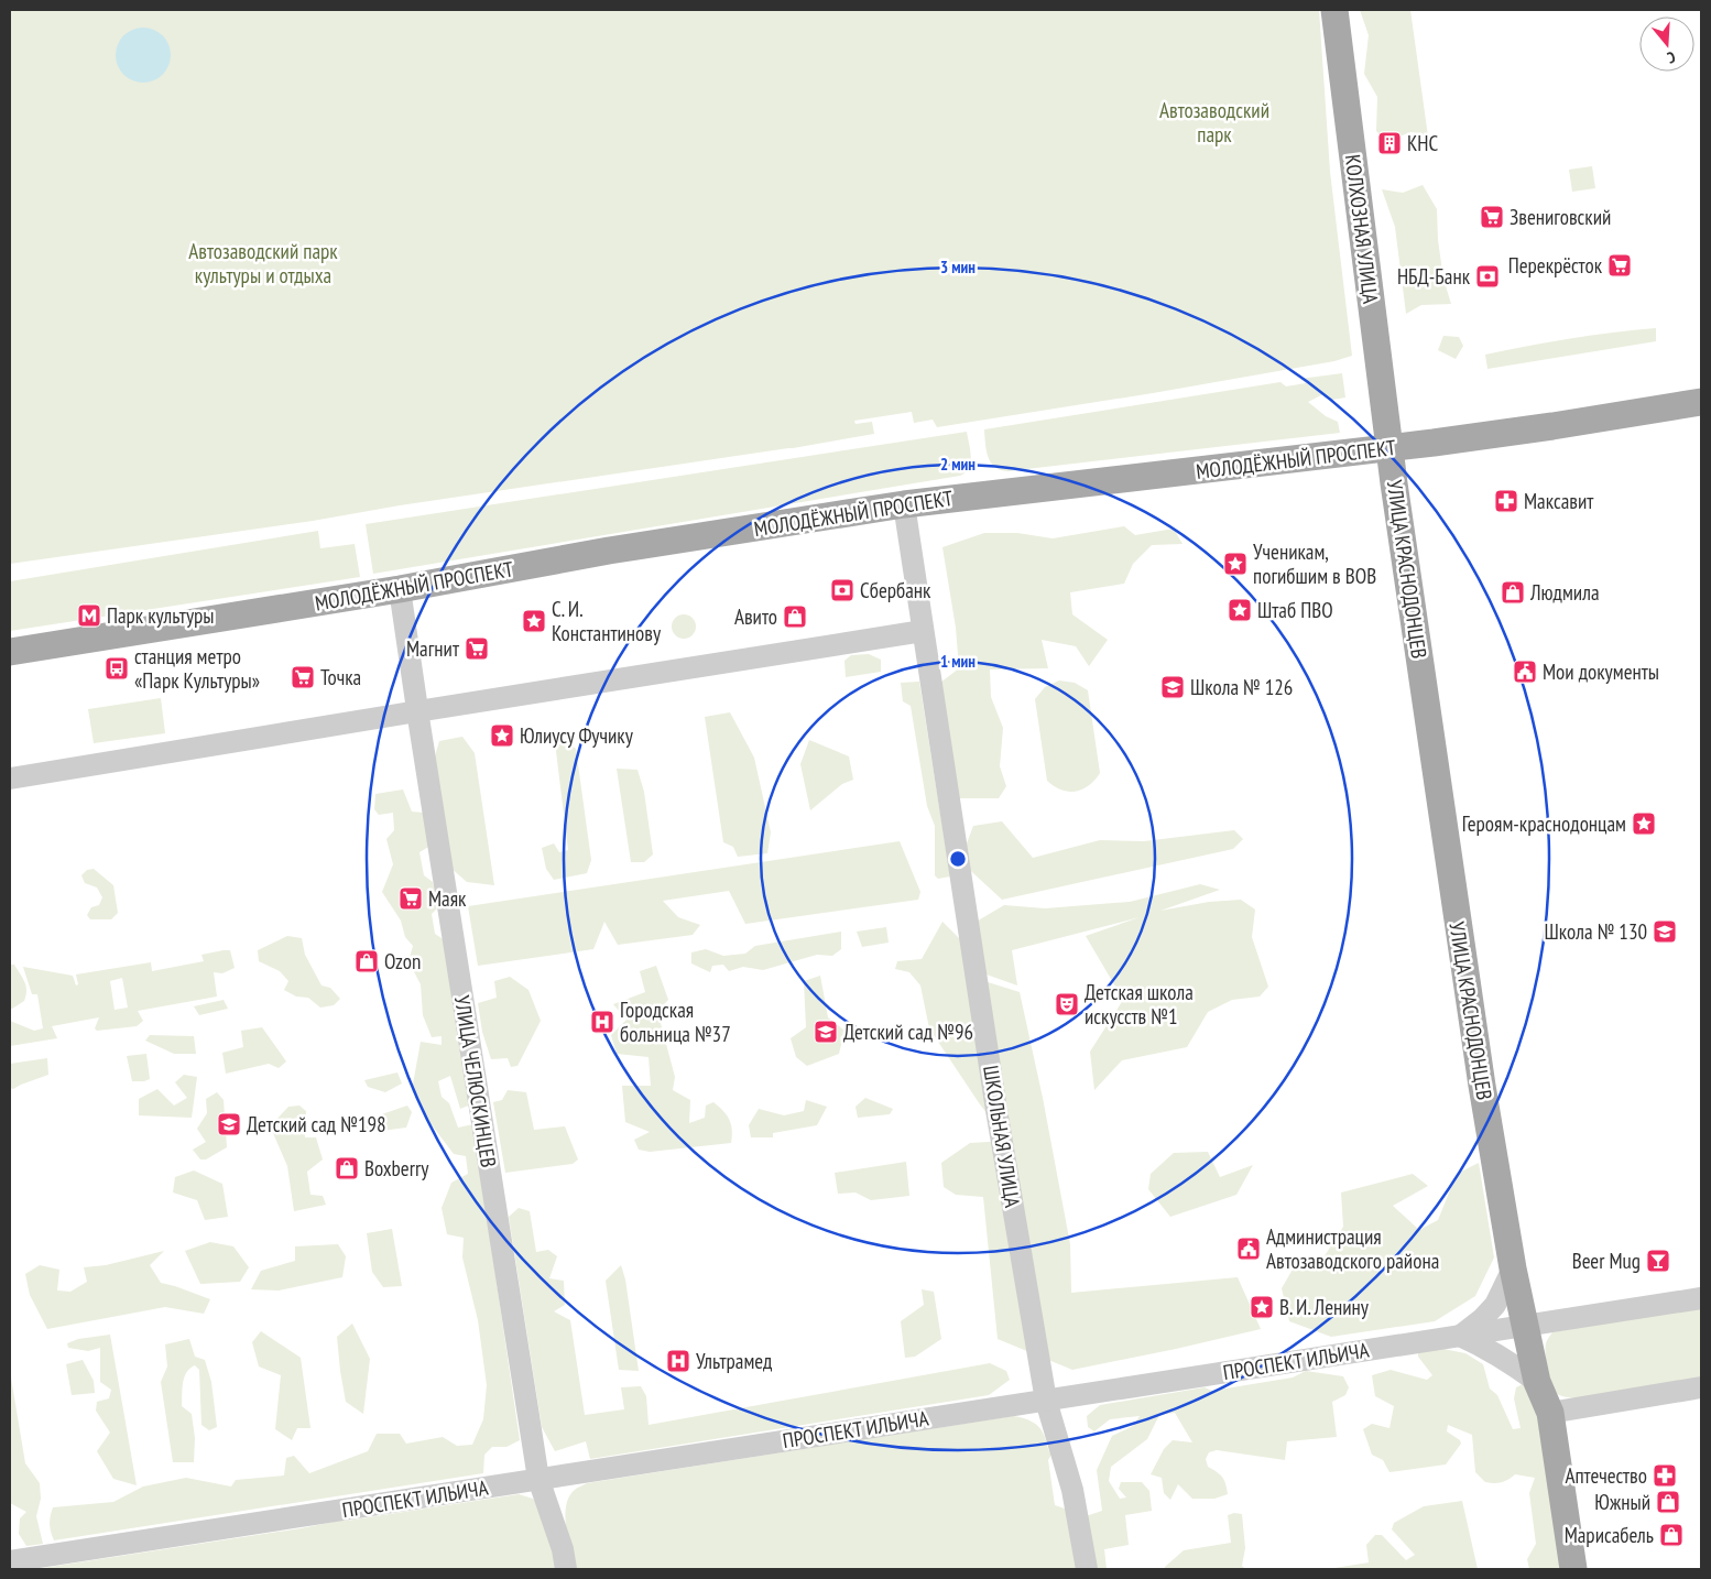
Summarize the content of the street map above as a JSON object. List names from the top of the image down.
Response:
{
  "streets": {
    "main road": ["КОЛХОЗНАЯ УЛИЦА", "МОЛОДЁЖНЫЙ ПРОСПЕКТ", "УЛИЦА КРАСНОДОНЦЕВ"],
    "street": ["УЛИЦА ЧЕЛЮСКИНЦЕВ", "ШКОЛЬНАЯ УЛИЦА", "ПРОСПЕКТ ИЛЬИЧА"]
  },
  "crossings": [
    ["КОЛХОЗНАЯ УЛИЦА", "МОЛОДЁЖНЫЙ ПРОСПЕКТ"],
    ["КОЛХОЗНАЯ УЛИЦА", "УЛИЦА КРАСНОДОНЦЕВ"],
    ["МОЛОДЁЖНЫЙ ПРОСПЕКТ", "УЛИЦА КРАСНОДОНЦЕВ"],
    ["МОЛОДЁЖНЫЙ ПРОСПЕКТ", "УЛИЦА ЧЕЛЮСКИНЦЕВ"],
    ["МОЛОДЁЖНЫЙ ПРОСПЕКТ", "ШКОЛЬНАЯ УЛИЦА"],
    ["УЛИЦА КРАСНОДОНЦЕВ", "ПРОСПЕКТ ИЛЬИЧА"],
    ["УЛИЦА ЧЕЛЮСКИНЦЕВ", "ПРОСПЕКТ ИЛЬИЧА"],
    ["ШКОЛЬНАЯ УЛИЦА", "ПРОСПЕКТ ИЛЬИЧА"]
  ],
  "parks": ["Автозаводский парк", "Автозаводский парк культуры и отдыха"],
  "places": {
    "building": ["КНС"],
    "supermarket": [
      "Звениговский",
      "Перекрёсток",
      "Магнит",
      "Точка",
      "Маяк"
    ],
    "bank": ["НБД-Банк", "Сбербанк"],
    "pharmacy": ["Максавит", "Аптечество"],
    "place": [
      "Ученикам, погибшим в ВОВ",
      "Штаб ПВО",
      "С. И. Константинову",
      "Юлиусу Фучику",
      "Героям-краснодонцам",
      "В. И. Ленину"
    ],
    "shop": [
      "Людмила",
      "Авито",
      "Ozon",
      "Boxberry",
      "Южный",
      "Марисабель"
    ],
    "metro station": ["Парк культуры"],
    "bus stop": ["станция метро «Парк Культуры»"],
    "public building": ["Мои документы", "Администрация Автозаводского района"],
    "school or university": [
      "Школа № 126",
      "Школа № 130",
      "Детский сад №96",
      "Детский сад №198"
    ],
    "theatre": ["Детская школа искусств №1"],
    "hospital": ["Городская больница №37", "Ультрамед"],
    "bar": ["Beer Mug"]
  },
  "north": "bottom",
  "rings": ["3 мин", "2 мин", "1 мин"]
}
